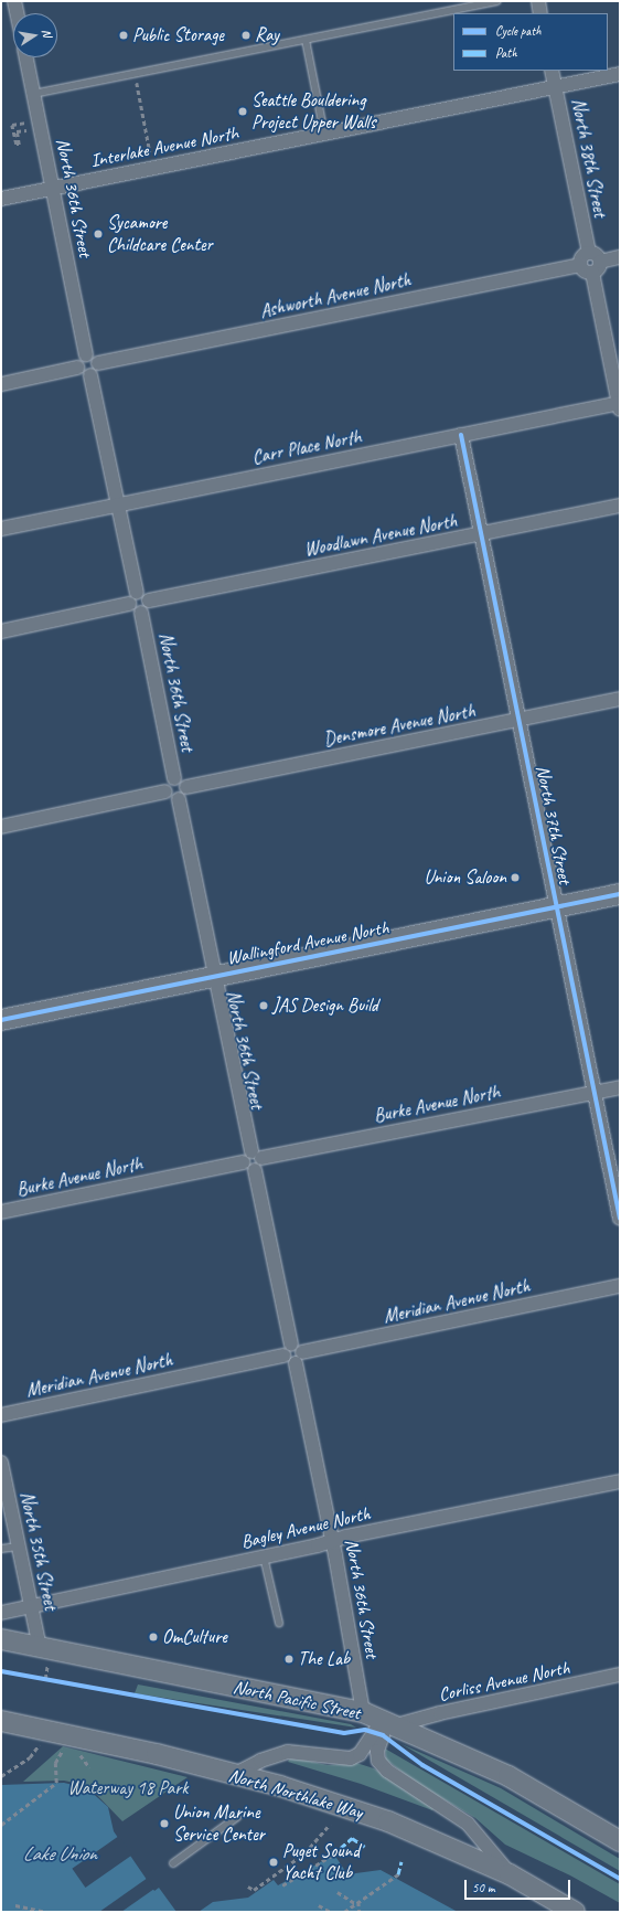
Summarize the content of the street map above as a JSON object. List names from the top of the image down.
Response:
{
  "streets": {
    "street": [
      "Interlake Avenue North",
      "North 38th Street",
      "North 36th Street",
      "Ashworth Avenue North",
      "Carr Place North",
      "Woodlawn Avenue North",
      "Densmore Avenue North",
      "North 37th Street",
      "Wallingford Avenue North",
      "Burke Avenue North",
      "Meridian Avenue North",
      "Bagley Avenue North",
      "North 35th Street",
      "Corliss Avenue North",
      "North Pacific Street",
      "North Northlake Way"
    ]
  },
  "crossings": [
    ["Interlake Avenue North", "North 38th Street"],
    ["Interlake Avenue North", "North 36th Street"],
    ["North 38th Street", "Ashworth Avenue North"],
    ["North 36th Street", "Ashworth Avenue North"],
    ["North 36th Street", "Woodlawn Avenue North"],
    ["North 36th Street", "Densmore Avenue North"],
    ["North 36th Street", "Wallingford Avenue North"],
    ["North 36th Street", "Burke Avenue North"],
    ["North 36th Street", "Meridian Avenue North"],
    ["North 36th Street", "Bagley Avenue North"],
    ["North 36th Street", "North Pacific Street"],
    ["Carr Place North", "North 37th Street"],
    ["Woodlawn Avenue North", "North 37th Street"],
    ["Densmore Avenue North", "North 37th Street"],
    ["North 37th Street", "Wallingford Avenue North"],
    ["North 37th Street", "Burke Avenue North"],
    ["Bagley Avenue North", "North 35th Street"],
    ["North 35th Street", "North Pacific Street"],
    ["Corliss Avenue North", "North Pacific Street"]
  ],
  "water": ["Lake Union"],
  "parks": ["Waterway 18 Park"],
  "places": [
    "Public Storage",
    "Ray",
    "Seattle Bouldering Project Upper Walls",
    "Sycamore Childcare Center",
    "Union Saloon",
    "JAS Design Build",
    "OmCulture",
    "The Lab",
    "Union Marine Service Center",
    "Puget Sound Yacht Club"
  ],
  "legend": ["Cycle path", "Path"],
  "scale_bar": "50 m",
  "north": "right"
}
